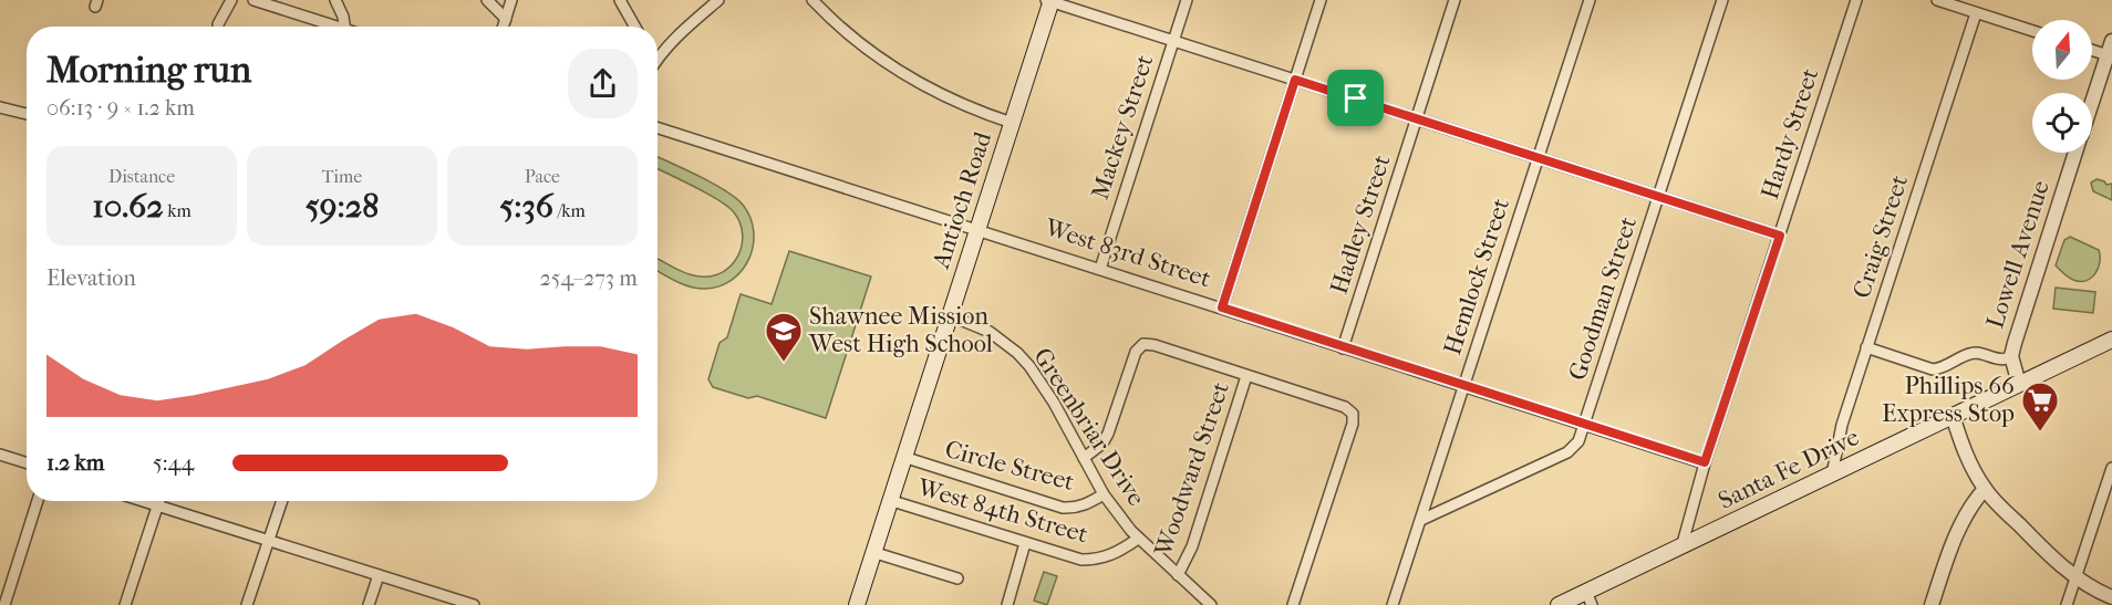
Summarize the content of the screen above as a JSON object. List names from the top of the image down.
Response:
{
  "streets": {
    "main road": ["Antioch Road", "Santa Fe Drive"],
    "street": [
      "Mackey Street",
      "Hardy Street",
      "Hadley Street",
      "Craig Street",
      "West 83rd Street",
      "Lowell Avenue",
      "Hemlock Street",
      "Goodman Street",
      "Greenbriar Drive",
      "Circle Street",
      "Woodward Street",
      "West 84th Street"
    ]
  },
  "crossings": [
    ["Mackey Street", "West 83rd Street"],
    ["Hardy Street", "West 83rd Street"],
    ["Hardy Street", "Santa Fe Drive"],
    ["Antioch Road", "West 83rd Street"],
    ["Antioch Road", "Greenbriar Drive"],
    ["Antioch Road", "Circle Street"],
    ["Antioch Road", "West 84th Street"],
    ["Hadley Street", "West 83rd Street"],
    ["Craig Street", "Santa Fe Drive"],
    ["West 83rd Street", "Hemlock Street"],
    ["West 83rd Street", "Goodman Street"],
    ["Lowell Avenue", "Santa Fe Drive"],
    ["Hemlock Street", "Goodman Street"],
    ["Greenbriar Drive", "Circle Street"],
    ["Greenbriar Drive", "Woodward Street"],
    ["Greenbriar Drive", "West 84th Street"]
  ],
  "places": {
    "school or university": ["Shawnee Mission West High School"],
    "supermarket": ["Phillips 66 Express Stop"]
  },
  "north": "top",
  "page": {
    "heading": ["Morning run", "06:13 · 9 × 1.2 km"],
    "stats": [
      ["Distance", "10.62 km"],
      ["Time", "59:28"],
      ["Pace", "5:36 /km"]
    ],
    "chart": ["Elevation", "254–273 m"],
    "list": [
      {
        "name": "1.2 km",
        "note": "5:44"
      }
    ]
  }
}
